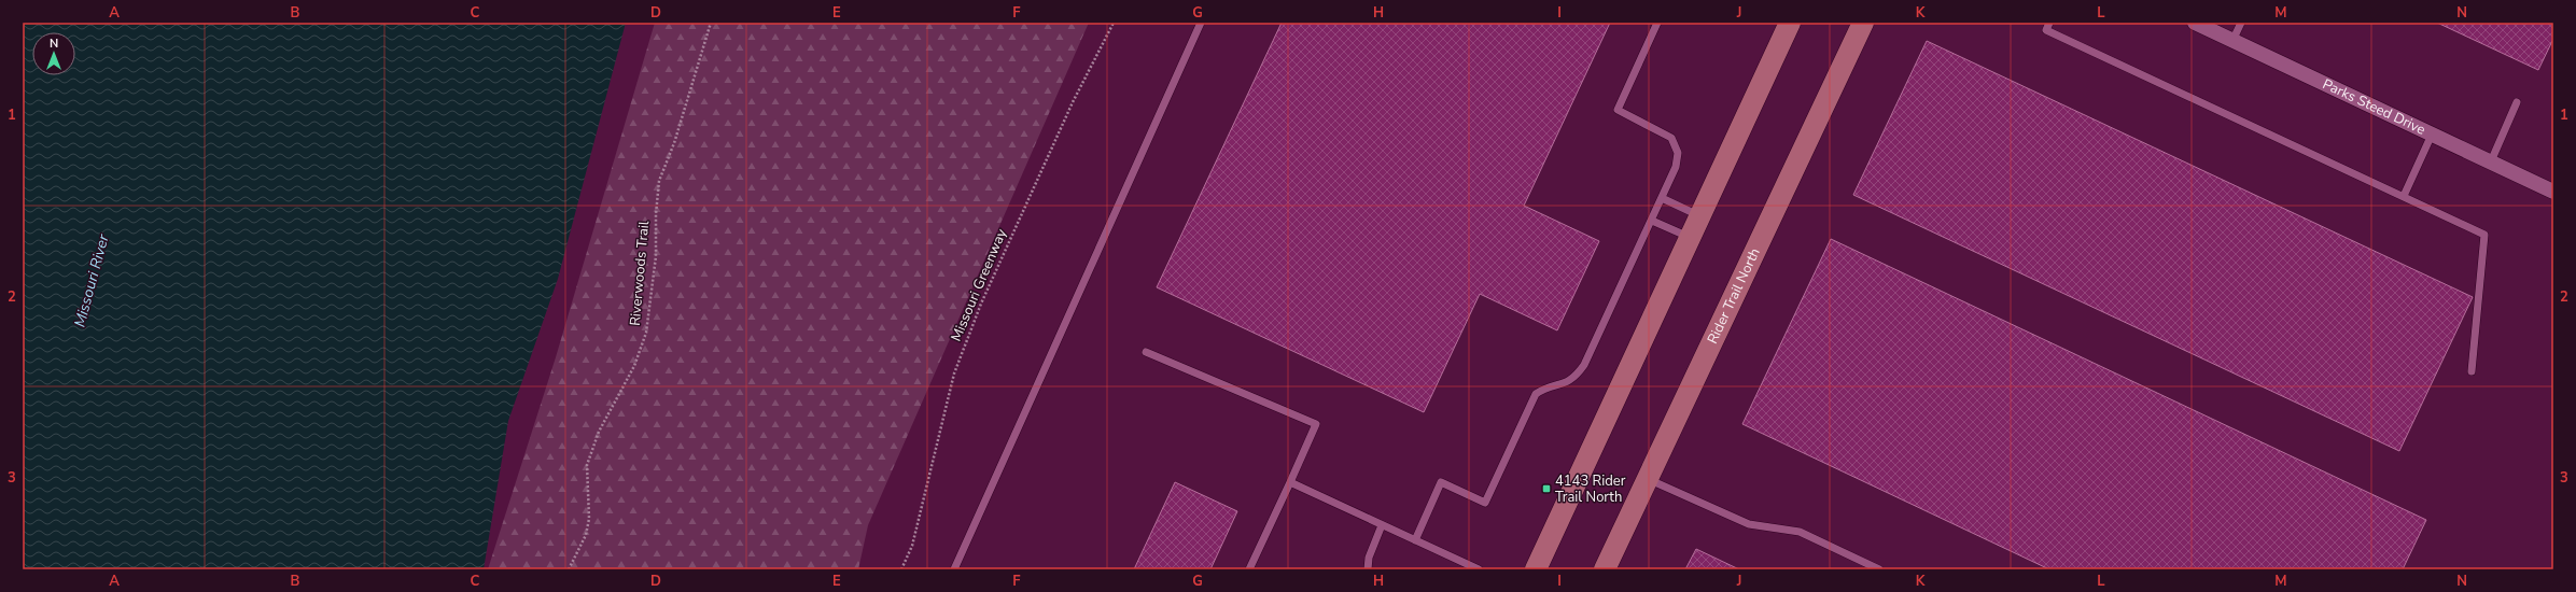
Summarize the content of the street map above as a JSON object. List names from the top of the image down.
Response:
{
  "streets": {
    "street": ["Parks Steed Drive", "Rider Trail North"],
    "path": ["Riverwoods Trail", "Missouri Greenway"]
  },
  "water": ["Missouri River"],
  "places": {
    "transit": ["4143 Rider Trail North"]
  },
  "north": "top",
  "grid": {
    "columns": [
      "A",
      "B",
      "C",
      "D",
      "E",
      "F",
      "G",
      "H",
      "I",
      "J",
      "K",
      "L",
      "M",
      "N"
    ],
    "rows": ["1", "2", "3"]
  }
}
